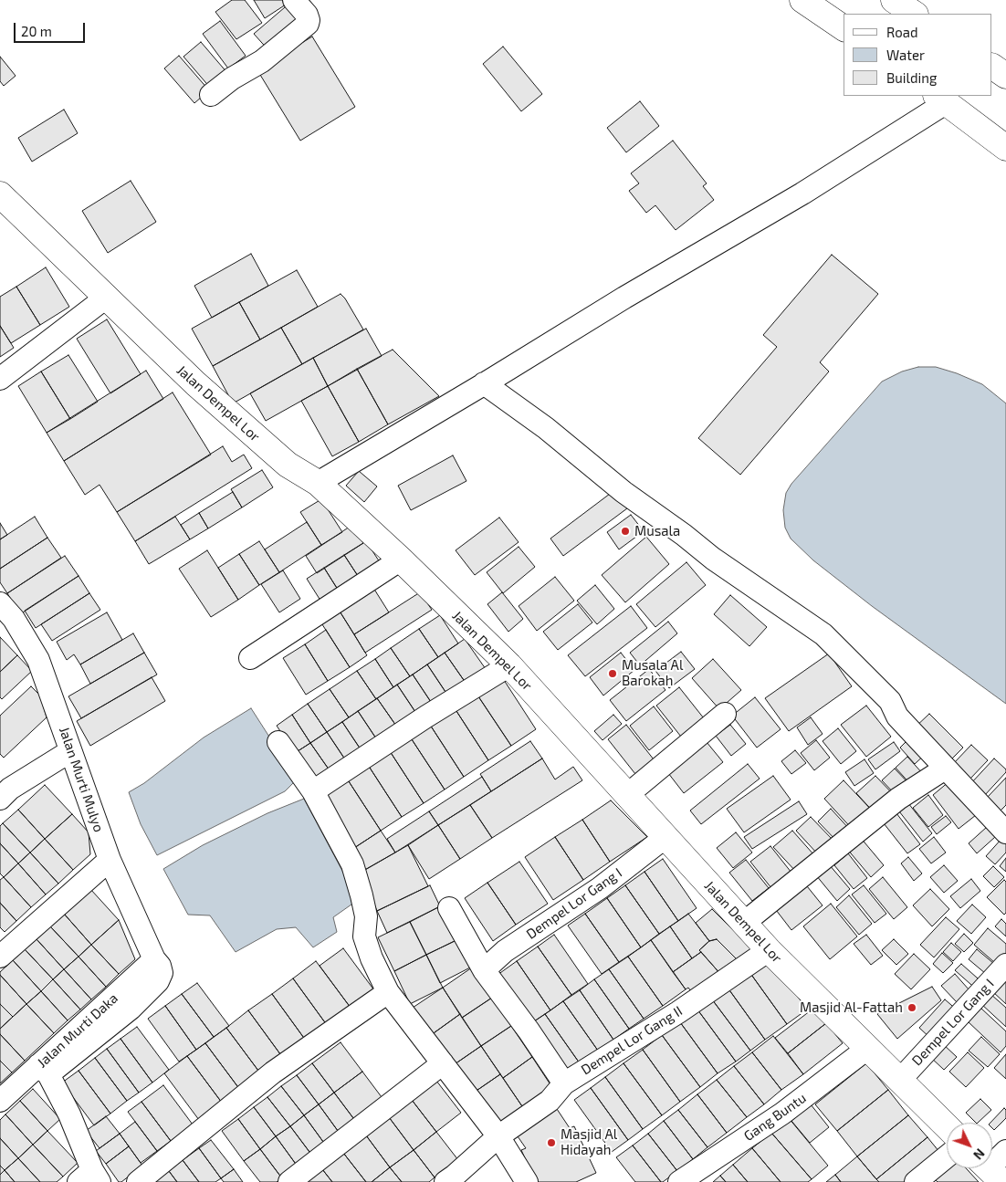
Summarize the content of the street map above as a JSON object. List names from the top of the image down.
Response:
{
  "streets": {
    "main road": ["Jalan Dempel Lor"],
    "street": [
      "Jalan Murti Mulyo",
      "Dempel Lor Gang I",
      "Jalan Murti Daka",
      "Dempel Lor Gang II",
      "Gang Buntu"
    ]
  },
  "crossings": [
    ["Jalan Dempel Lor", "Dempel Lor Gang I"],
    ["Jalan Dempel Lor", "Dempel Lor Gang II"],
    ["Jalan Dempel Lor", "Gang Buntu"],
    ["Jalan Murti Mulyo", "Jalan Murti Daka"]
  ],
  "places": [
    "Musala",
    "Musala Al Barokah",
    "Masjid Al-Fattah",
    "Masjid Al Hidayah"
  ],
  "legend": ["Road", "Water", "Building"],
  "scale_bar": "20 m",
  "north": "bottom right"
}
